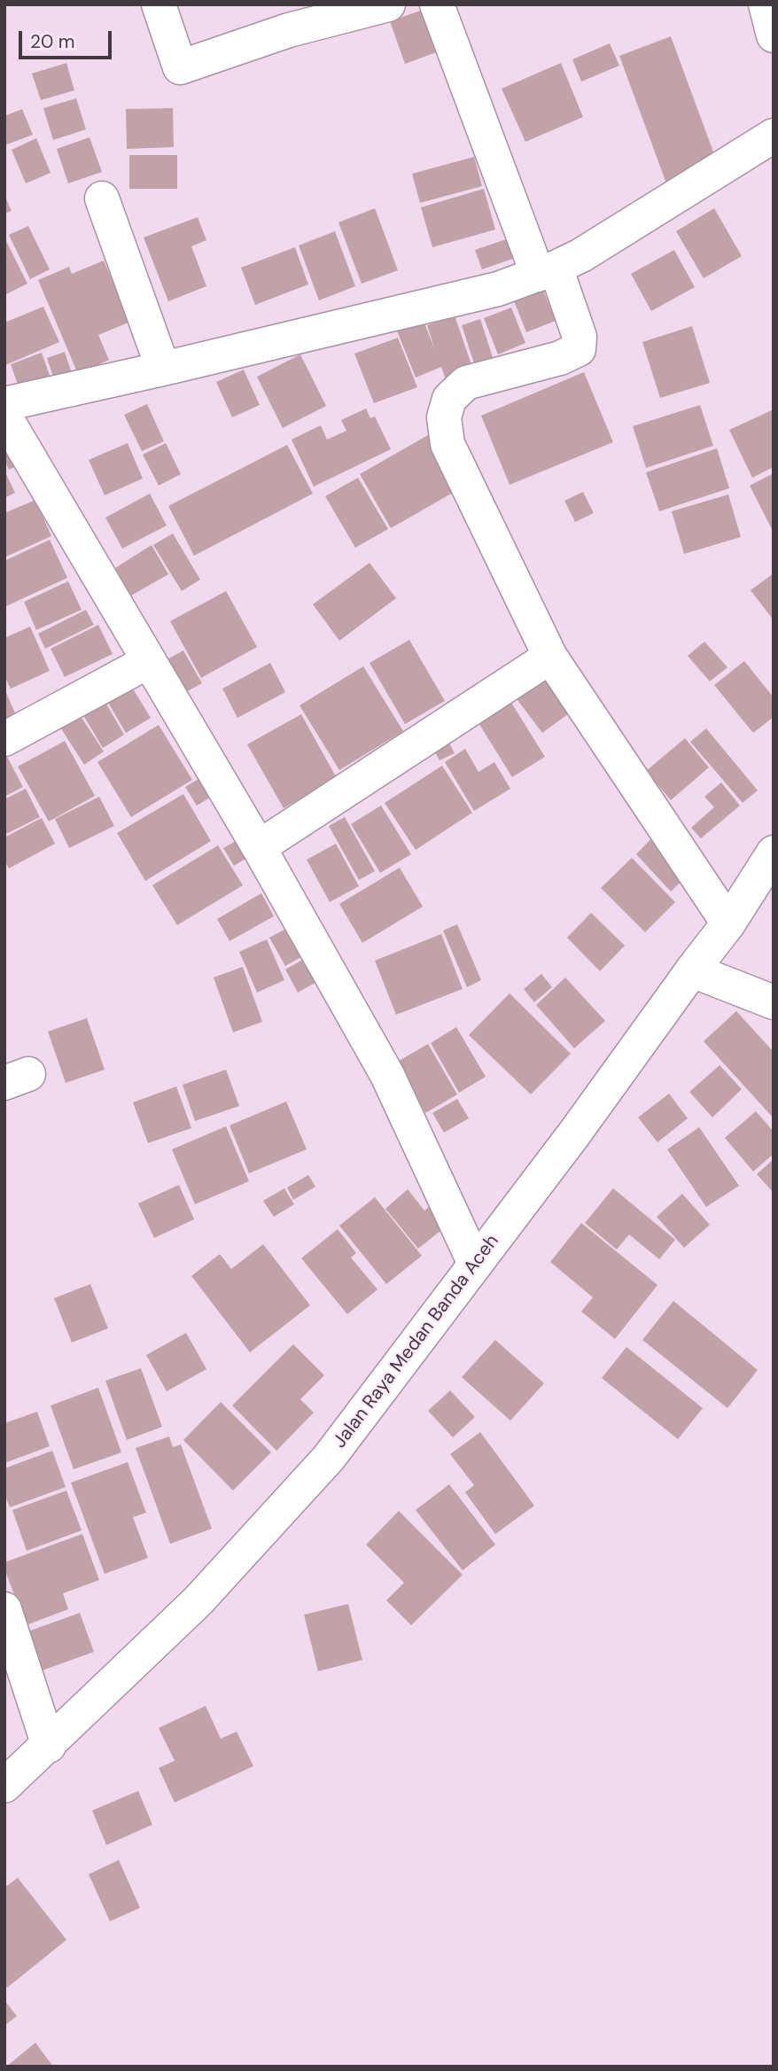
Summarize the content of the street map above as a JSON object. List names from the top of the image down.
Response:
{
  "streets": {
    "main road": ["Jalan Raya Medan Banda Aceh"]
  },
  "scale_bar": "20 m"
}
